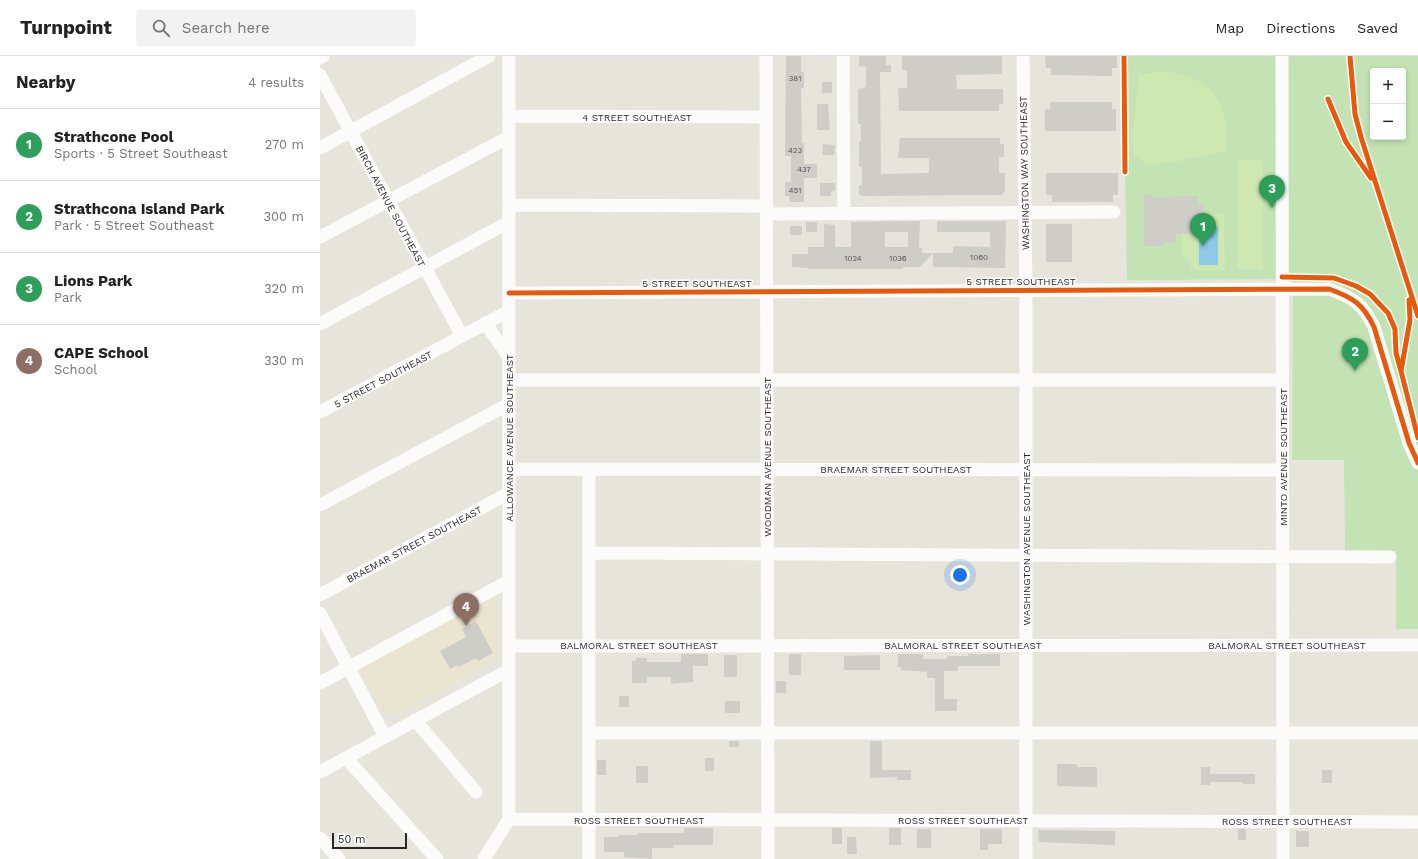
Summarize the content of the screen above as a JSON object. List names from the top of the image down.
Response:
{
  "streets": {
    "street": [
      "4 STREET SOUTHEAST",
      "WASHINGTON WAY SOUTHEAST",
      "BIRCH AVENUE SOUTHEAST",
      "5 STREET SOUTHEAST",
      "ALLOWANCE AVENUE SOUTHEAST",
      "WOODMAN AVENUE SOUTHEAST",
      "MINTO AVENUE SOUTHEAST",
      "BRAEMAR STREET SOUTHEAST",
      "WASHINGTON AVENUE SOUTHEAST",
      "BALMORAL STREET SOUTHEAST",
      "ROSS STREET SOUTHEAST"
    ]
  },
  "crossings": [
    ["4 STREET SOUTHEAST", "ALLOWANCE AVENUE SOUTHEAST"],
    ["4 STREET SOUTHEAST", "WOODMAN AVENUE SOUTHEAST"],
    ["WASHINGTON WAY SOUTHEAST", "5 STREET SOUTHEAST"],
    ["WASHINGTON WAY SOUTHEAST", "WASHINGTON AVENUE SOUTHEAST"],
    ["BIRCH AVENUE SOUTHEAST", "5 STREET SOUTHEAST"],
    ["5 STREET SOUTHEAST", "ALLOWANCE AVENUE SOUTHEAST"],
    ["5 STREET SOUTHEAST", "WOODMAN AVENUE SOUTHEAST"],
    ["5 STREET SOUTHEAST", "MINTO AVENUE SOUTHEAST"],
    ["5 STREET SOUTHEAST", "WASHINGTON AVENUE SOUTHEAST"],
    ["ALLOWANCE AVENUE SOUTHEAST", "BRAEMAR STREET SOUTHEAST"],
    ["ALLOWANCE AVENUE SOUTHEAST", "BALMORAL STREET SOUTHEAST"],
    ["ALLOWANCE AVENUE SOUTHEAST", "ROSS STREET SOUTHEAST"],
    ["WOODMAN AVENUE SOUTHEAST", "BRAEMAR STREET SOUTHEAST"],
    ["WOODMAN AVENUE SOUTHEAST", "BALMORAL STREET SOUTHEAST"],
    ["WOODMAN AVENUE SOUTHEAST", "ROSS STREET SOUTHEAST"],
    ["MINTO AVENUE SOUTHEAST", "BRAEMAR STREET SOUTHEAST"],
    ["MINTO AVENUE SOUTHEAST", "BALMORAL STREET SOUTHEAST"],
    ["MINTO AVENUE SOUTHEAST", "ROSS STREET SOUTHEAST"],
    ["BRAEMAR STREET SOUTHEAST", "WASHINGTON AVENUE SOUTHEAST"],
    ["WASHINGTON AVENUE SOUTHEAST", "BALMORAL STREET SOUTHEAST"],
    ["WASHINGTON AVENUE SOUTHEAST", "ROSS STREET SOUTHEAST"]
  ],
  "house_numbers": [
    "381",
    "423",
    "437",
    "451",
    "1060",
    "1024",
    "1036"
  ],
  "scale_bar": "50 m",
  "page": {
    "header": "Turnpoint",
    "search": "Search here",
    "nav": ["Map", "Directions", "Saved"],
    "heading": ["Nearby", "4 results"],
    "map_buttons": ["+", "−"],
    "list": [
      {
        "mark": "1",
        "name": "Strathcone Pool",
        "note": "Sports · 5 Street Southeast",
        "value": "270 m"
      },
      {
        "mark": "2",
        "name": "Strathcona Island Park",
        "note": "Park · 5 Street Southeast",
        "value": "300 m"
      },
      {
        "mark": "3",
        "name": "Lions Park",
        "note": "Park",
        "value": "320 m"
      },
      {
        "mark": "4",
        "name": "CAPE School",
        "note": "School",
        "value": "330 m"
      }
    ],
    "pins": [
      "3",
      "1",
      "2",
      "4"
    ],
    "scale": "50 m"
  }
}
